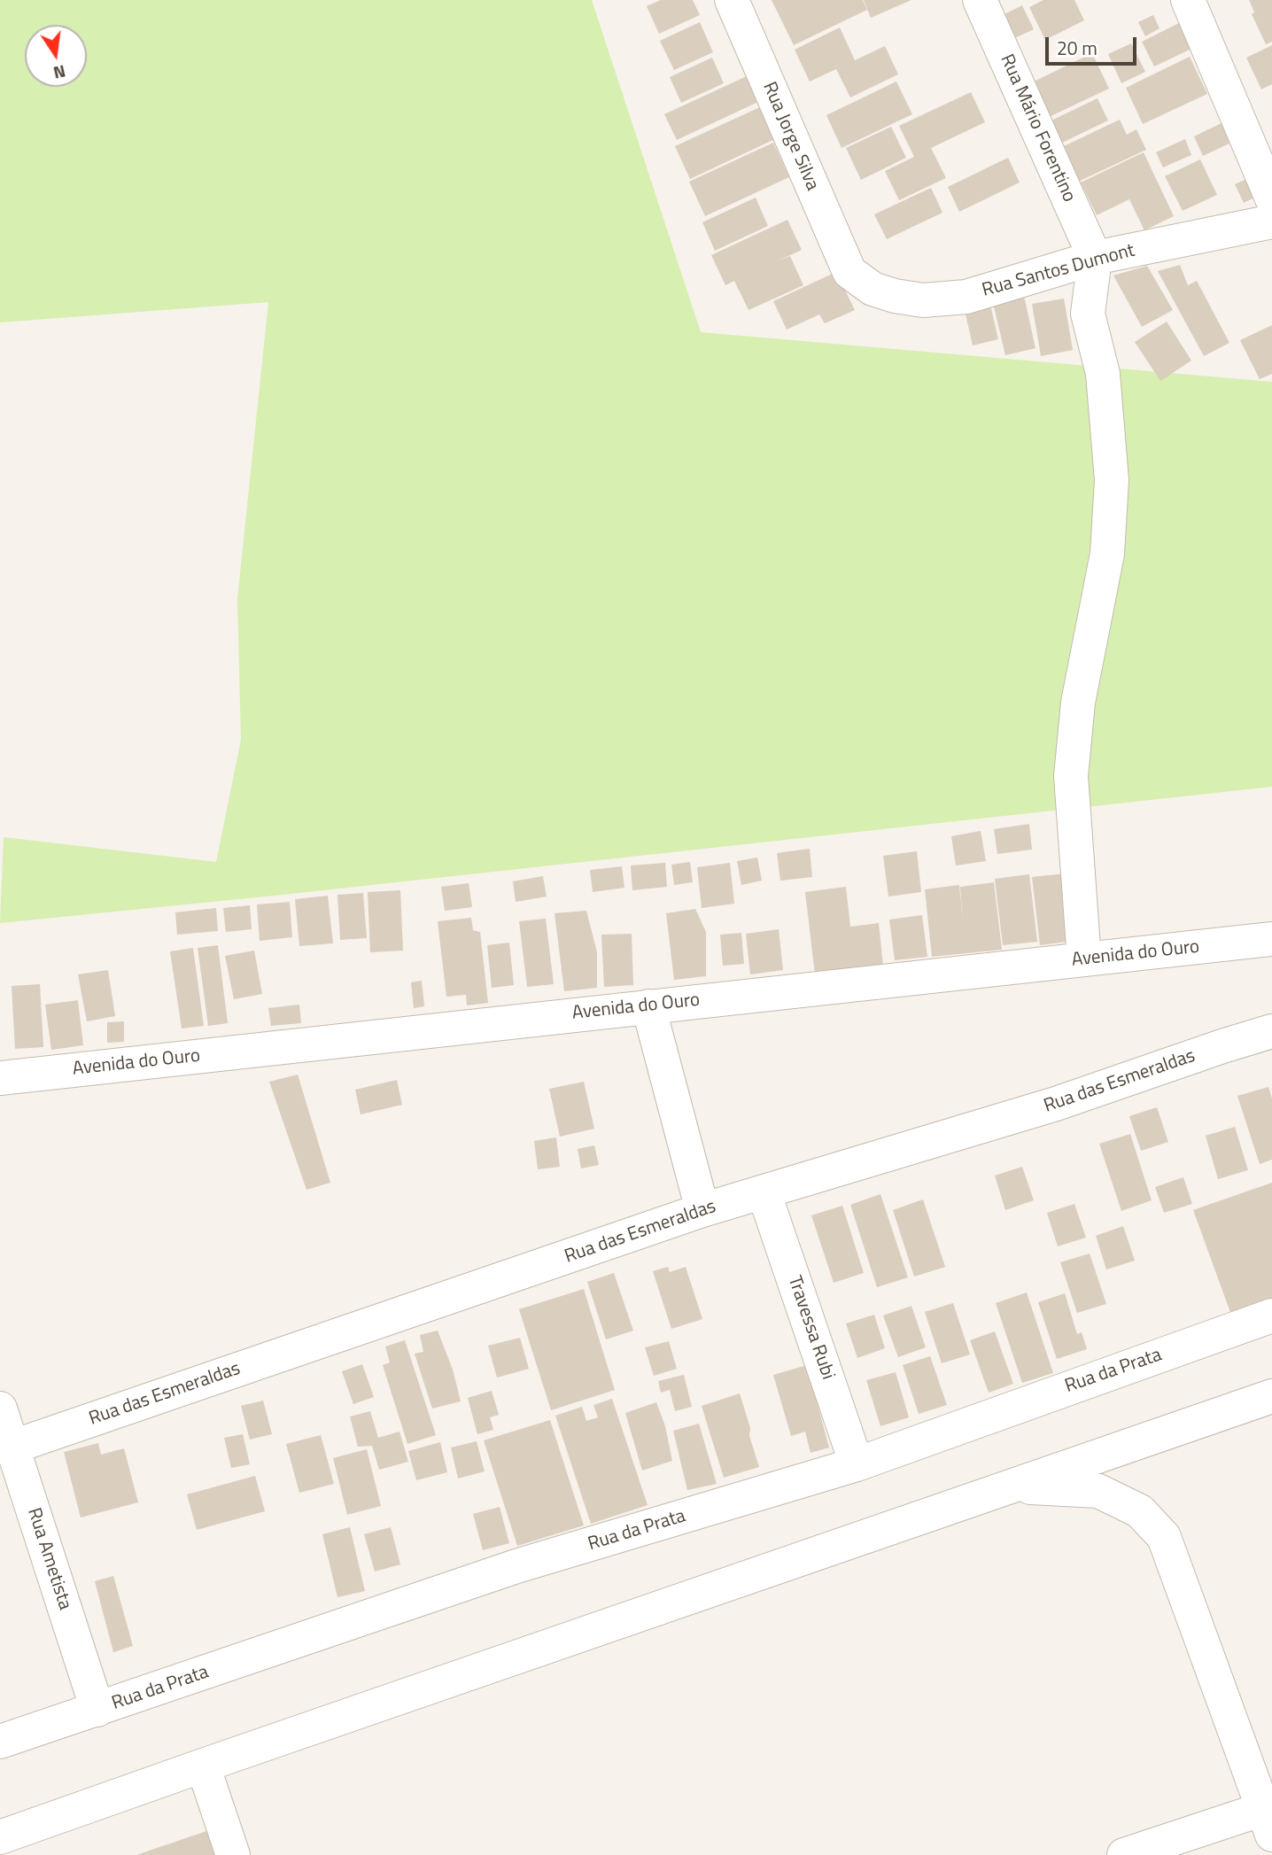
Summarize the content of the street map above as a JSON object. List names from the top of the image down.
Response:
{
  "streets": {
    "street": [
      "Rua Mário Forentino",
      "Rua Jorge Silva",
      "Rua Santos Dumont",
      "Avenida do Ouro",
      "Rua das Esmeraldas",
      "Travessa Rubi",
      "Rua da Prata",
      "Rua Ametista"
    ]
  },
  "crossings": [
    ["Rua Mário Forentino", "Rua Santos Dumont"],
    ["Rua Jorge Silva", "Rua Santos Dumont"],
    ["Rua das Esmeraldas", "Travessa Rubi"],
    ["Rua das Esmeraldas", "Rua Ametista"],
    ["Travessa Rubi", "Rua da Prata"],
    ["Rua da Prata", "Rua Ametista"]
  ],
  "scale_bar": "20 m",
  "north": "bottom"
}
